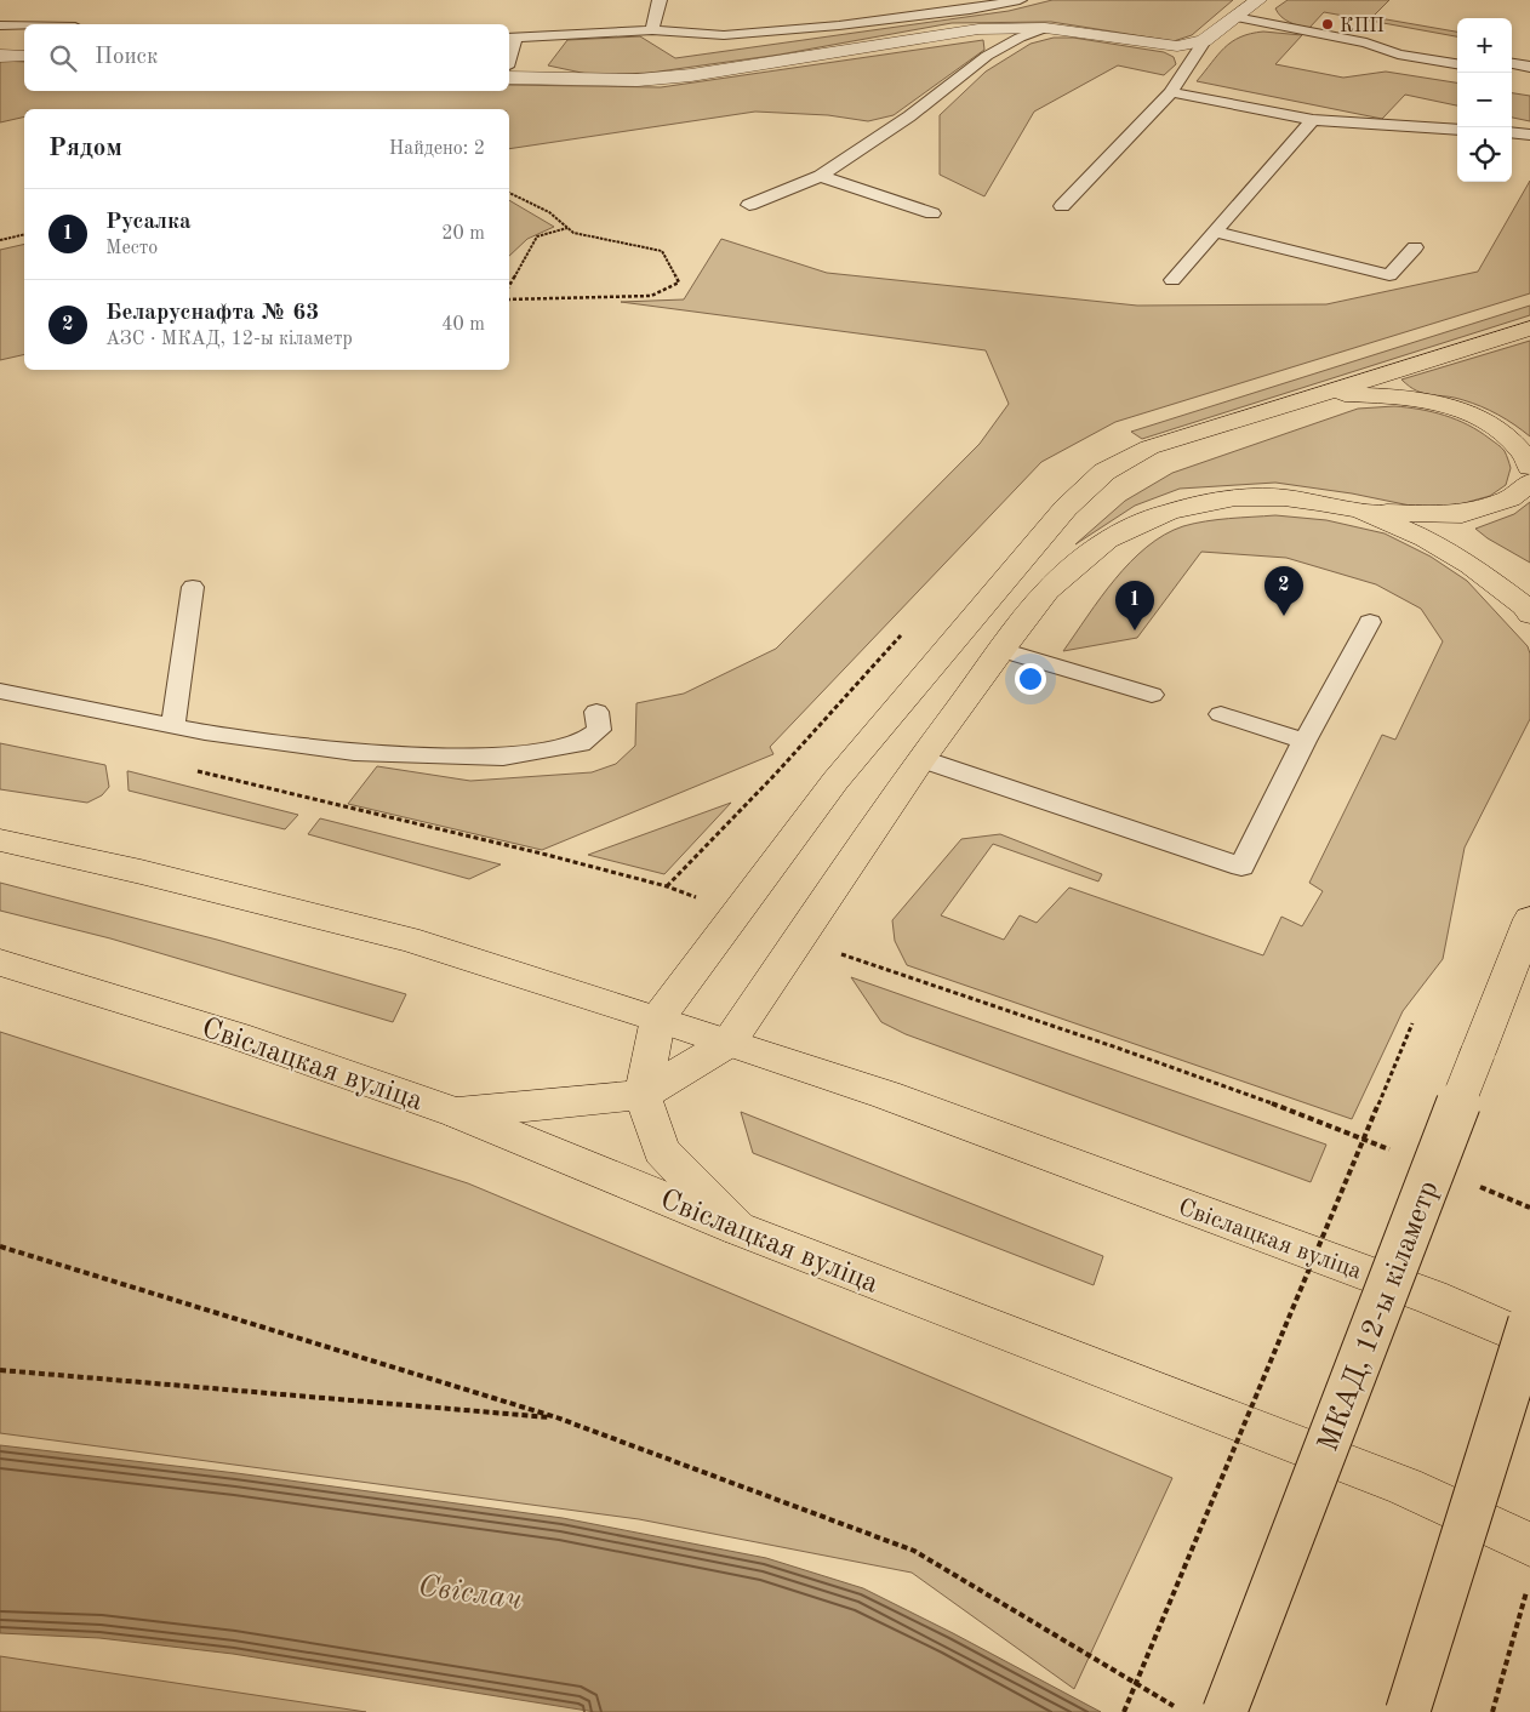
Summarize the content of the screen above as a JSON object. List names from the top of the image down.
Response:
{
  "streets": {
    "main road": ["Свіслацкая вуліца", "МКАД, 12-ы кіламетр"]
  },
  "water": ["Свіслач"],
  "places": ["КПП"],
  "page": {
    "map_buttons": ["+", "−"],
    "search": "Поиск",
    "heading": ["Рядом", "Найдено: 2"],
    "list": [
      {
        "mark": "1",
        "name": "Русалка",
        "note": "Место",
        "value": "20 m"
      },
      {
        "mark": "2",
        "name": "Беларуснафта № 63",
        "note": "АЗС · МКАД, 12-ы кіламетр",
        "value": "40 m"
      }
    ],
    "pins": ["2", "1"]
  }
}
